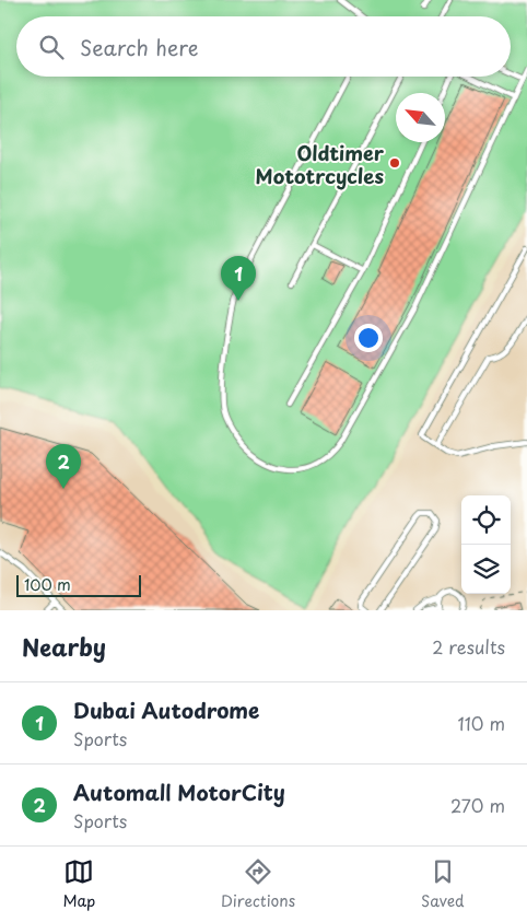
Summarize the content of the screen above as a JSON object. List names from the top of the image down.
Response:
{
  "places": ["Oldtimer Mototrcycles"],
  "scale_bar": "100 m",
  "north": "top left",
  "page": {
    "search": "Search here",
    "pins": ["1", "2"],
    "scale": "100 m",
    "heading": ["Nearby", "2 results"],
    "list": [
      {
        "mark": "1",
        "name": "Dubai Autodrome",
        "note": "Sports",
        "value": "110 m"
      },
      {
        "mark": "2",
        "name": "Automall MotorCity",
        "note": "Sports",
        "value": "270 m"
      }
    ],
    "nav": ["Map", "Directions", "Saved"]
  }
}
